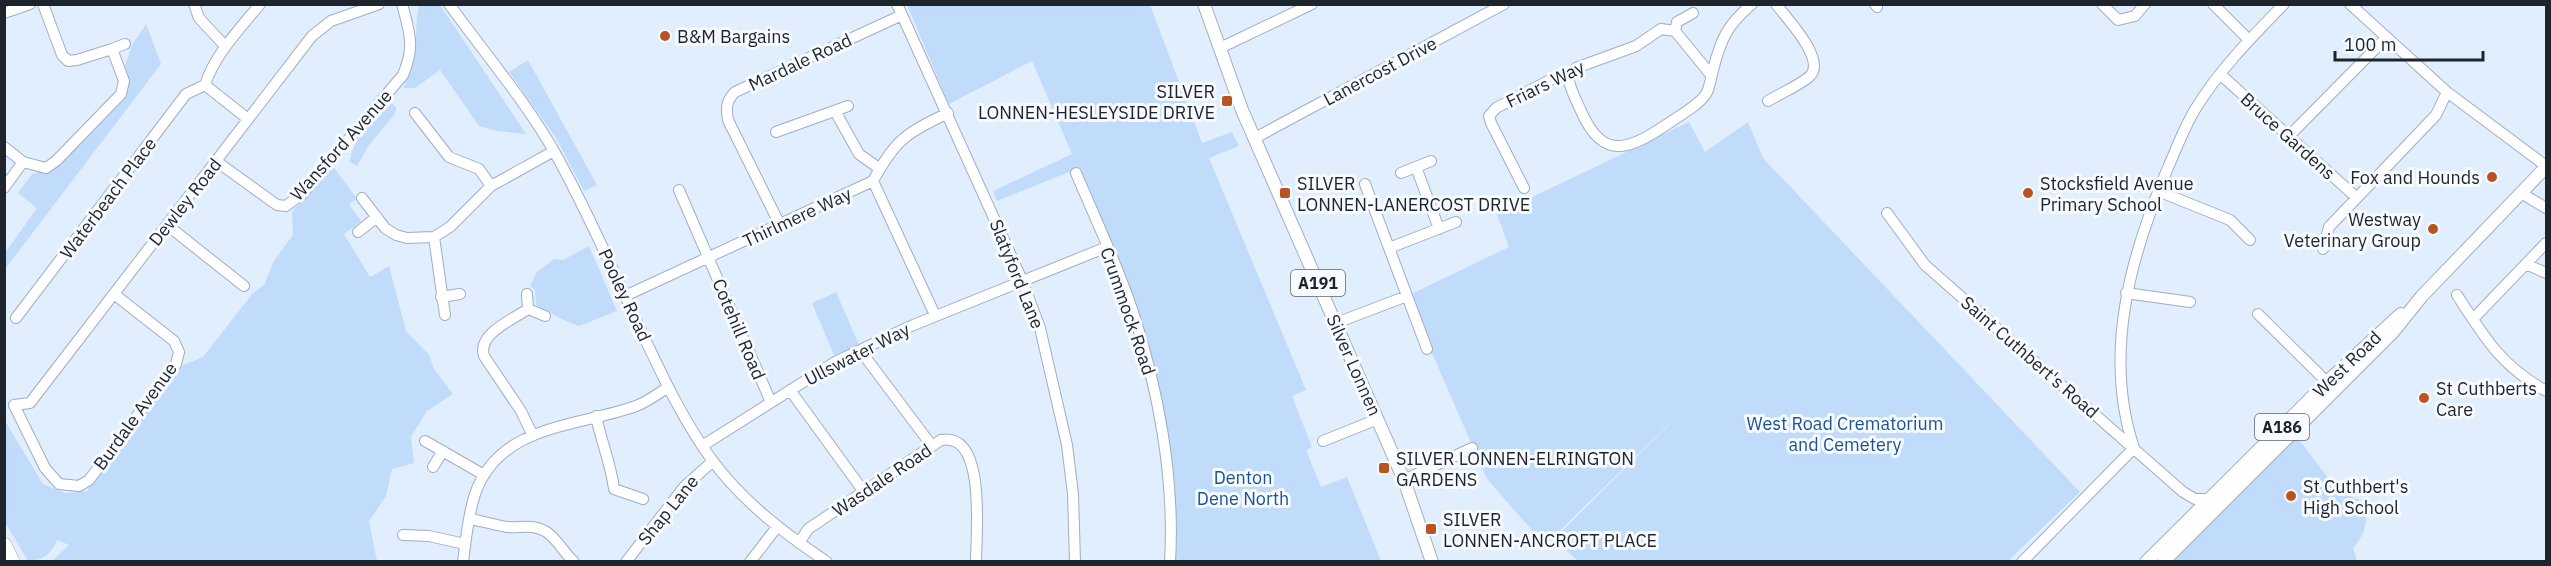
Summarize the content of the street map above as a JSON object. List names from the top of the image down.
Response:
{
  "streets": {
    "main road": [
      "A191",
      "West Road",
      "Silver Lonnen",
      "A186"
    ],
    "street": [
      "Mardale Road",
      "Lanercost Drive",
      "Friars Way",
      "Bruce Gardens",
      "Wansford Avenue",
      "Waterbeach Place",
      "Dewley Road",
      "Thirlmere Way",
      "Slatyford Lane",
      "Pooley Road",
      "Crummock Road",
      "Cotehill Road",
      "Ullswater Way",
      "Saint Cuthbert's Road",
      "Burdale Avenue",
      "Wasdale Road",
      "Shap Lane"
    ]
  },
  "crossings": [
    ["Mardale Road", "Thirlmere Way"],
    ["Mardale Road", "Slatyford Lane"],
    ["Lanercost Drive", "Silver Lonnen"],
    ["Wansford Avenue", "Dewley Road"],
    ["Dewley Road", "Burdale Avenue"],
    ["Thirlmere Way", "Slatyford Lane"],
    ["Thirlmere Way", "Pooley Road"],
    ["Thirlmere Way", "Cotehill Road"],
    ["Slatyford Lane", "Ullswater Way"],
    ["Pooley Road", "Ullswater Way"],
    ["Pooley Road", "Wasdale Road"],
    ["Pooley Road", "Shap Lane"],
    ["Crummock Road", "Ullswater Way"],
    ["Cotehill Road", "Ullswater Way"],
    ["Saint Cuthbert's Road", "West Road"]
  ],
  "parks": ["West Road Crematorium and Cemetery", "Denton Dene North"],
  "places": {
    "other": [
      "B&M Bargains",
      "Fox and Hounds",
      "Stocksfield Avenue Primary School",
      "Westway Veterinary Group",
      "St Cuthberts Care",
      "St Cuthbert's High School"
    ],
    "transit": [
      "SILVER LONNEN-HESLEYSIDE DRIVE",
      "SILVER LONNEN-LANERCOST DRIVE",
      "SILVER LONNEN-ELRINGTON GARDENS",
      "SILVER LONNEN-ANCROFT PLACE"
    ]
  },
  "scale_bar": "100 m"
}
